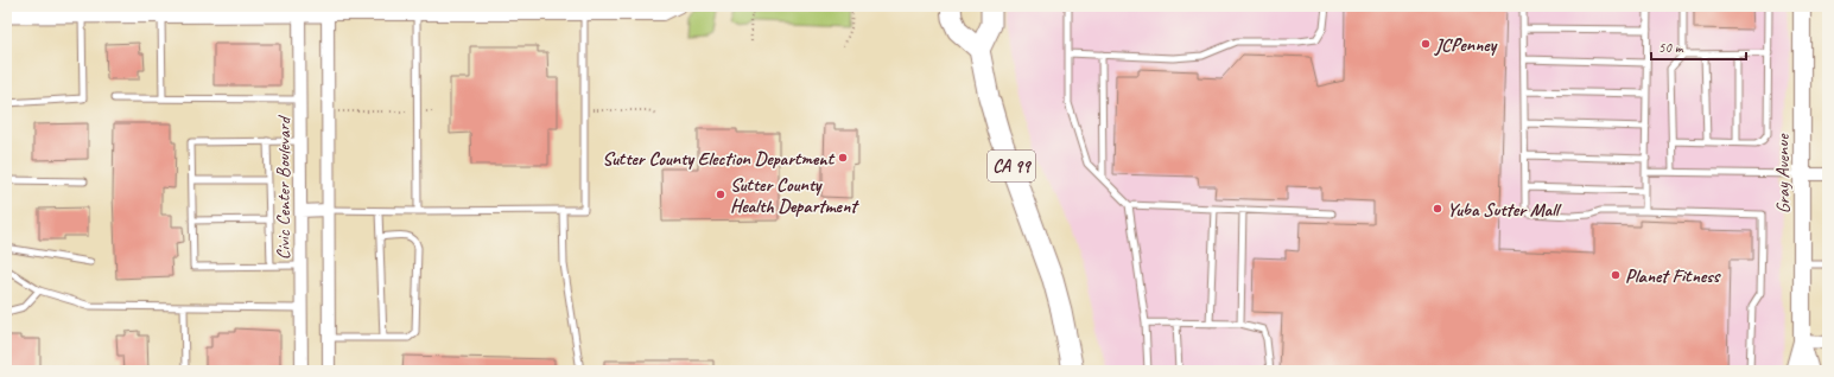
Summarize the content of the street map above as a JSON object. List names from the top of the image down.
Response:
{
  "streets": {
    "highway": ["CA 99"],
    "main road": ["Gray Avenue"],
    "street": ["Civic Center Boulevard"]
  },
  "places": [
    "JCPenney",
    "Sutter County Election Department",
    "Sutter County Health Department",
    "Yuba Sutter Mall",
    "Planet Fitness"
  ],
  "scale_bar": "50 m"
}
